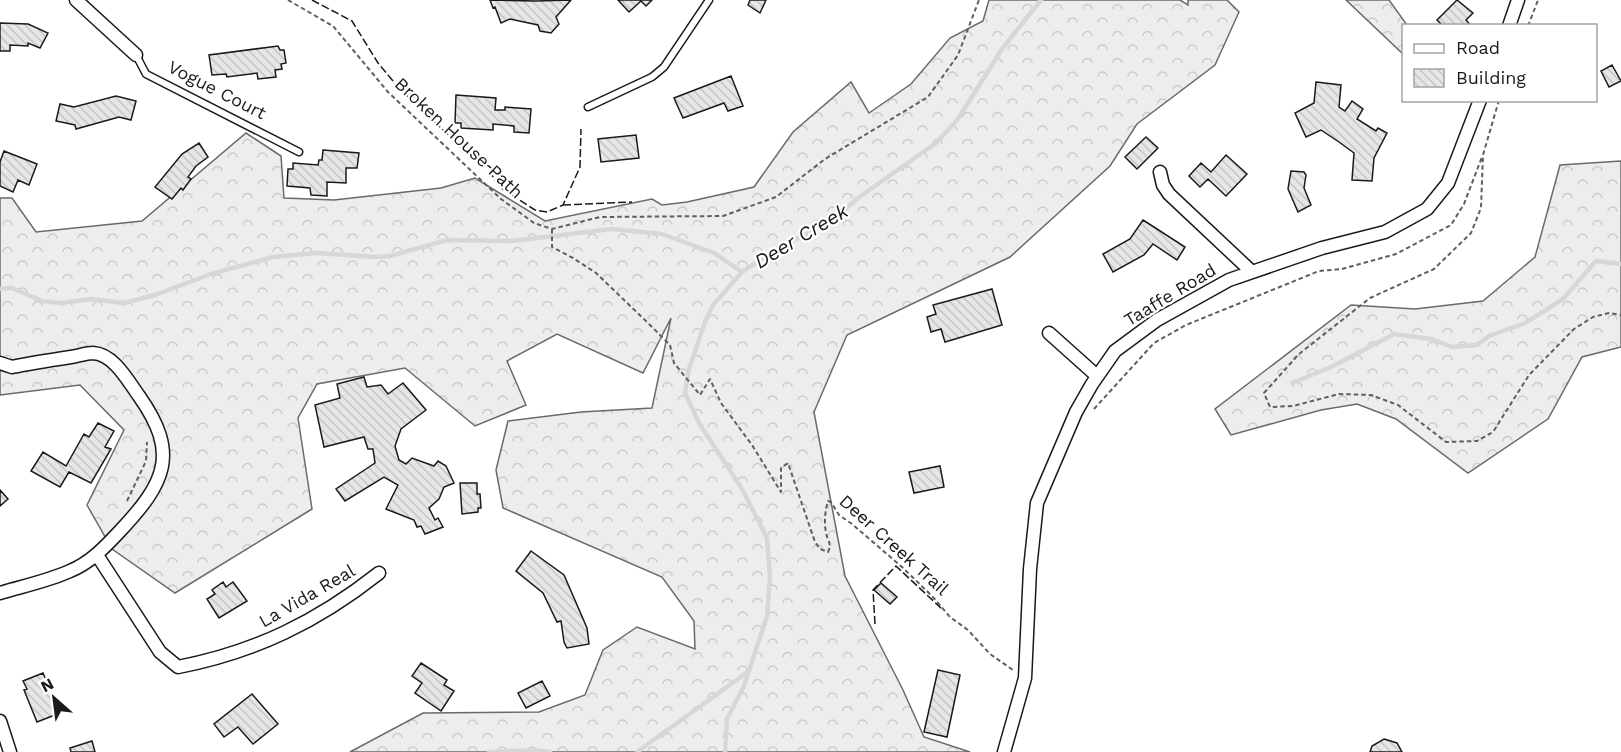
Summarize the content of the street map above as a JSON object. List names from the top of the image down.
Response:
{
  "streets": {
    "street": ["Vogue Court", "Taaffe Road", "La Vida Real"],
    "path": ["Broken House Path", "Deer Creek Trail"]
  },
  "crossings": [
    ["Broken House Path", "Deer Creek Trail"],
    ["Taaffe Road", "Deer Creek Trail"]
  ],
  "water": ["Deer Creek"],
  "legend": ["Road", "Building"],
  "north": "top left"
}
